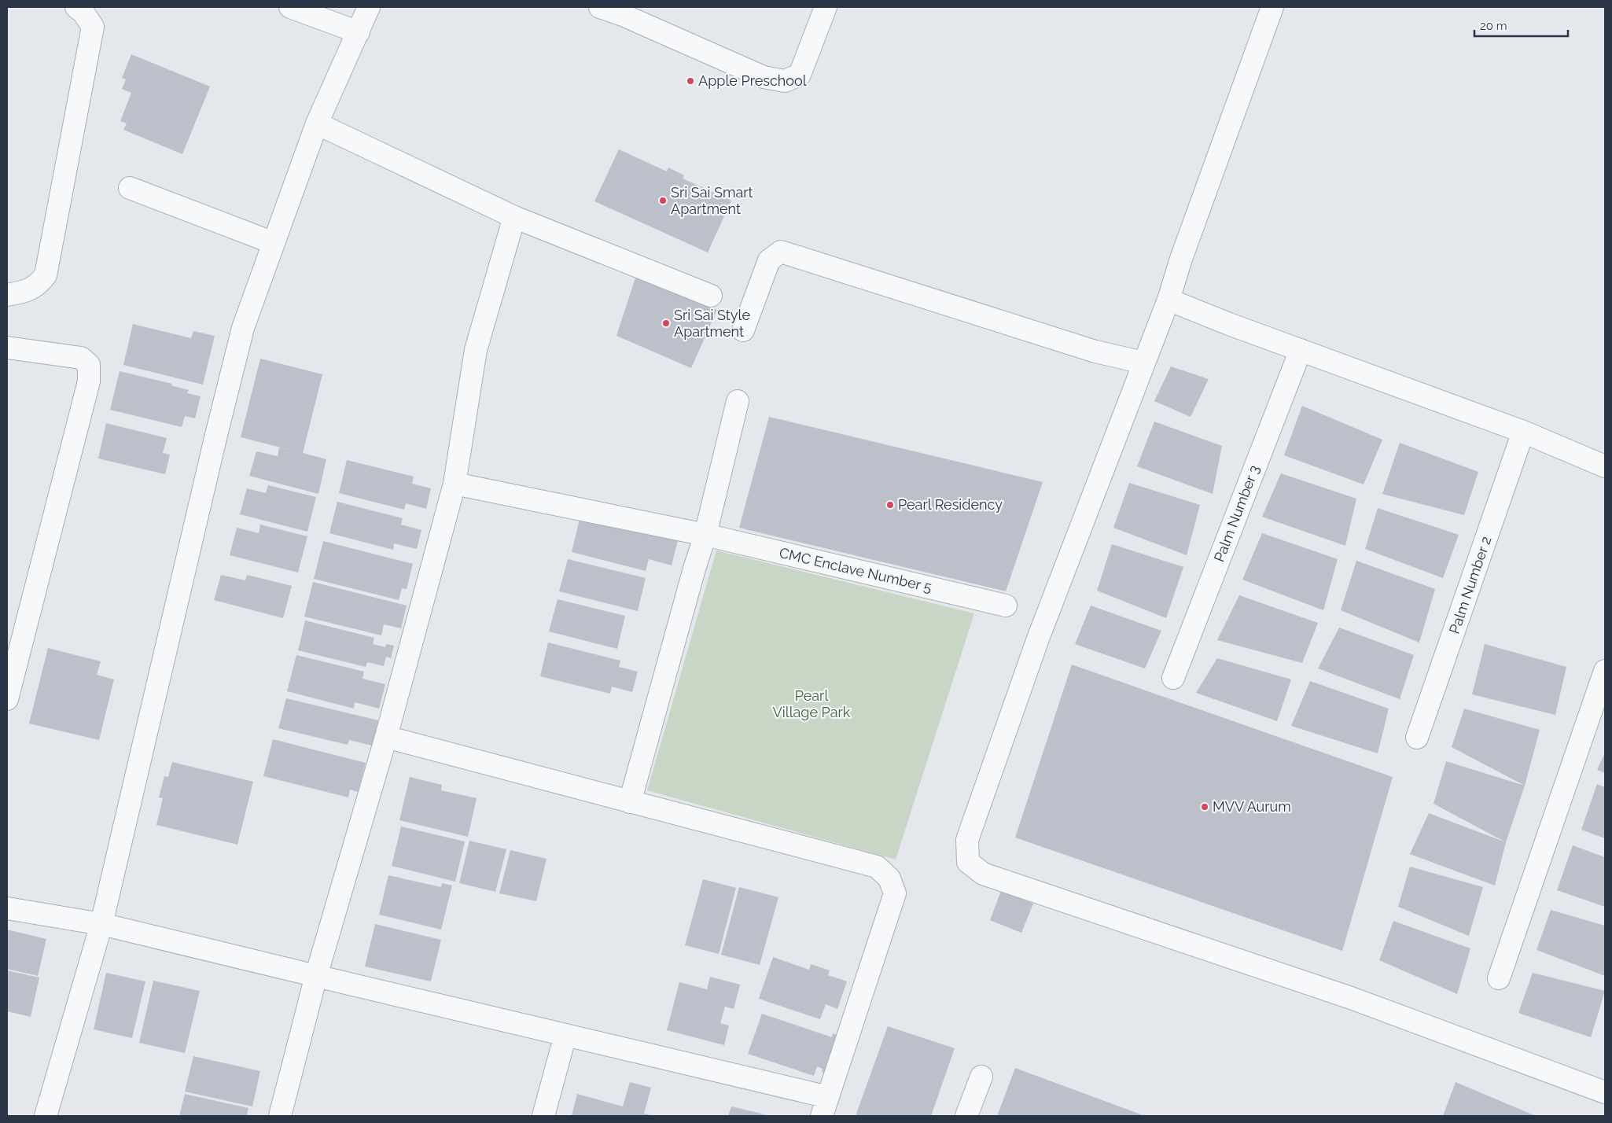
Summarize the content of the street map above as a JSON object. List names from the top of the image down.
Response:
{
  "streets": {
    "street": ["Palm Number 3", "CMC Enclave Number 5", "Palm Number 2"]
  },
  "parks": ["Pearl Village Park"],
  "places": [
    "Apple Preschool",
    "Sri Sai Smart Apartment",
    "Sri Sai Style Apartment",
    "Pearl Residency",
    "MVV Aurum"
  ],
  "scale_bar": "20 m"
}
